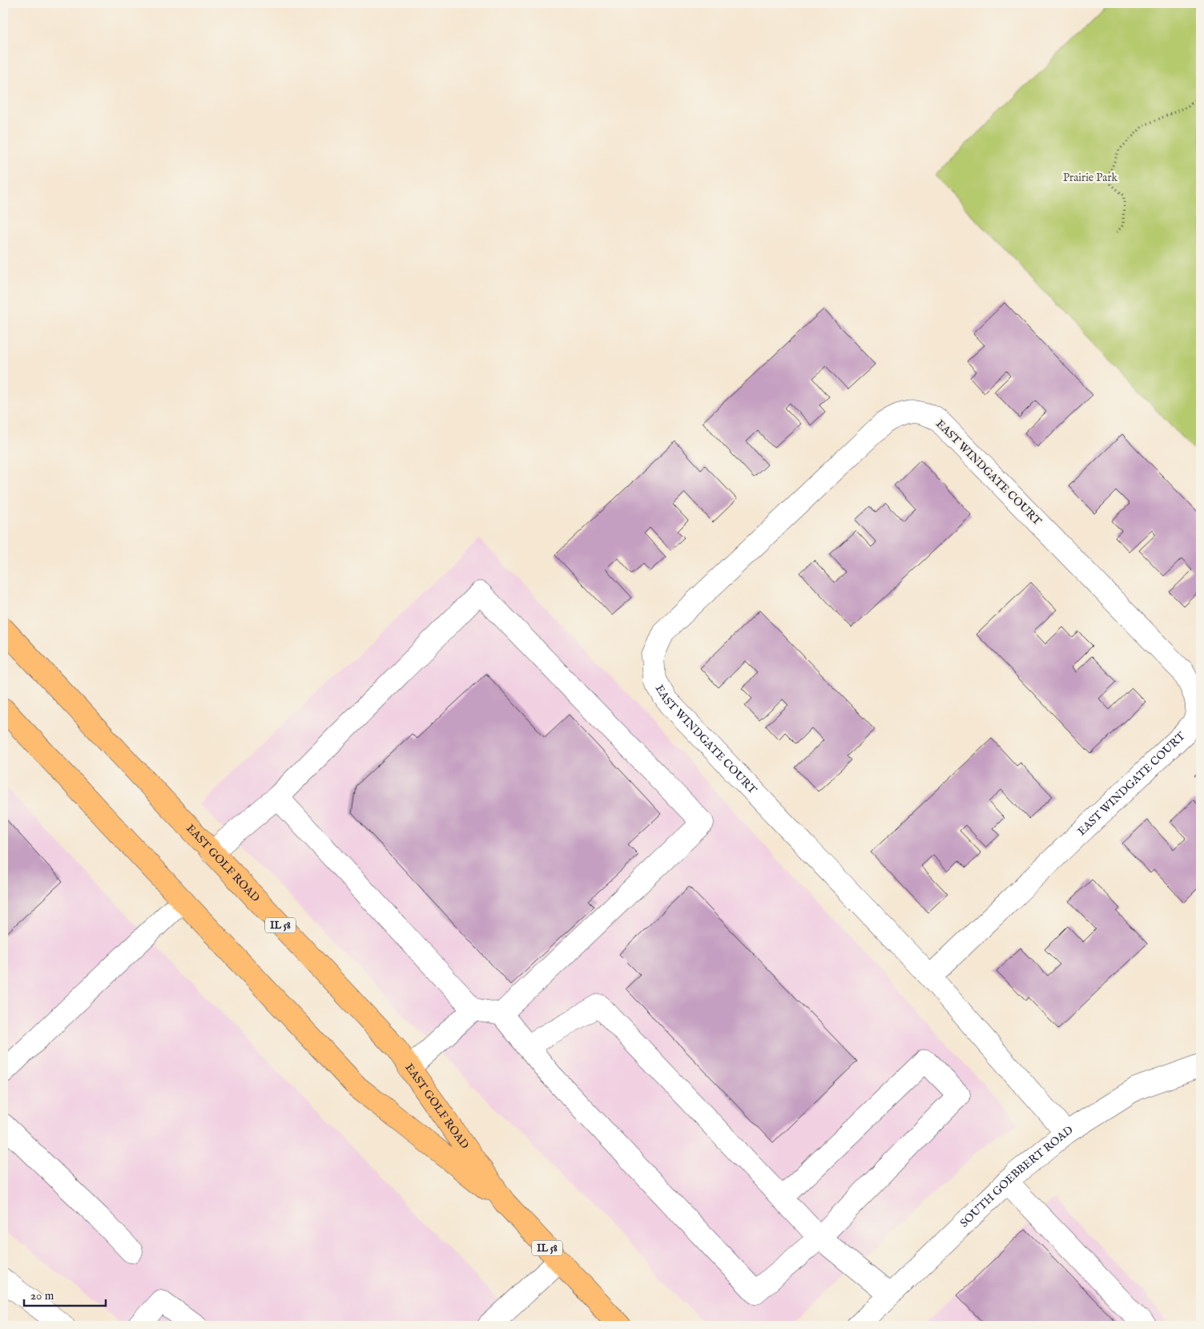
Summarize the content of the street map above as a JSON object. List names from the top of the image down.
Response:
{
  "streets": {
    "main road": ["EAST GOLF ROAD", "IL 58"],
    "street": ["EAST WINDGATE COURT", "SOUTH GOEBBERT ROAD"]
  },
  "crossings": [
    ["EAST WINDGATE COURT", "SOUTH GOEBBERT ROAD"]
  ],
  "parks": ["Prairie Park"],
  "scale_bar": "20 m"
}
